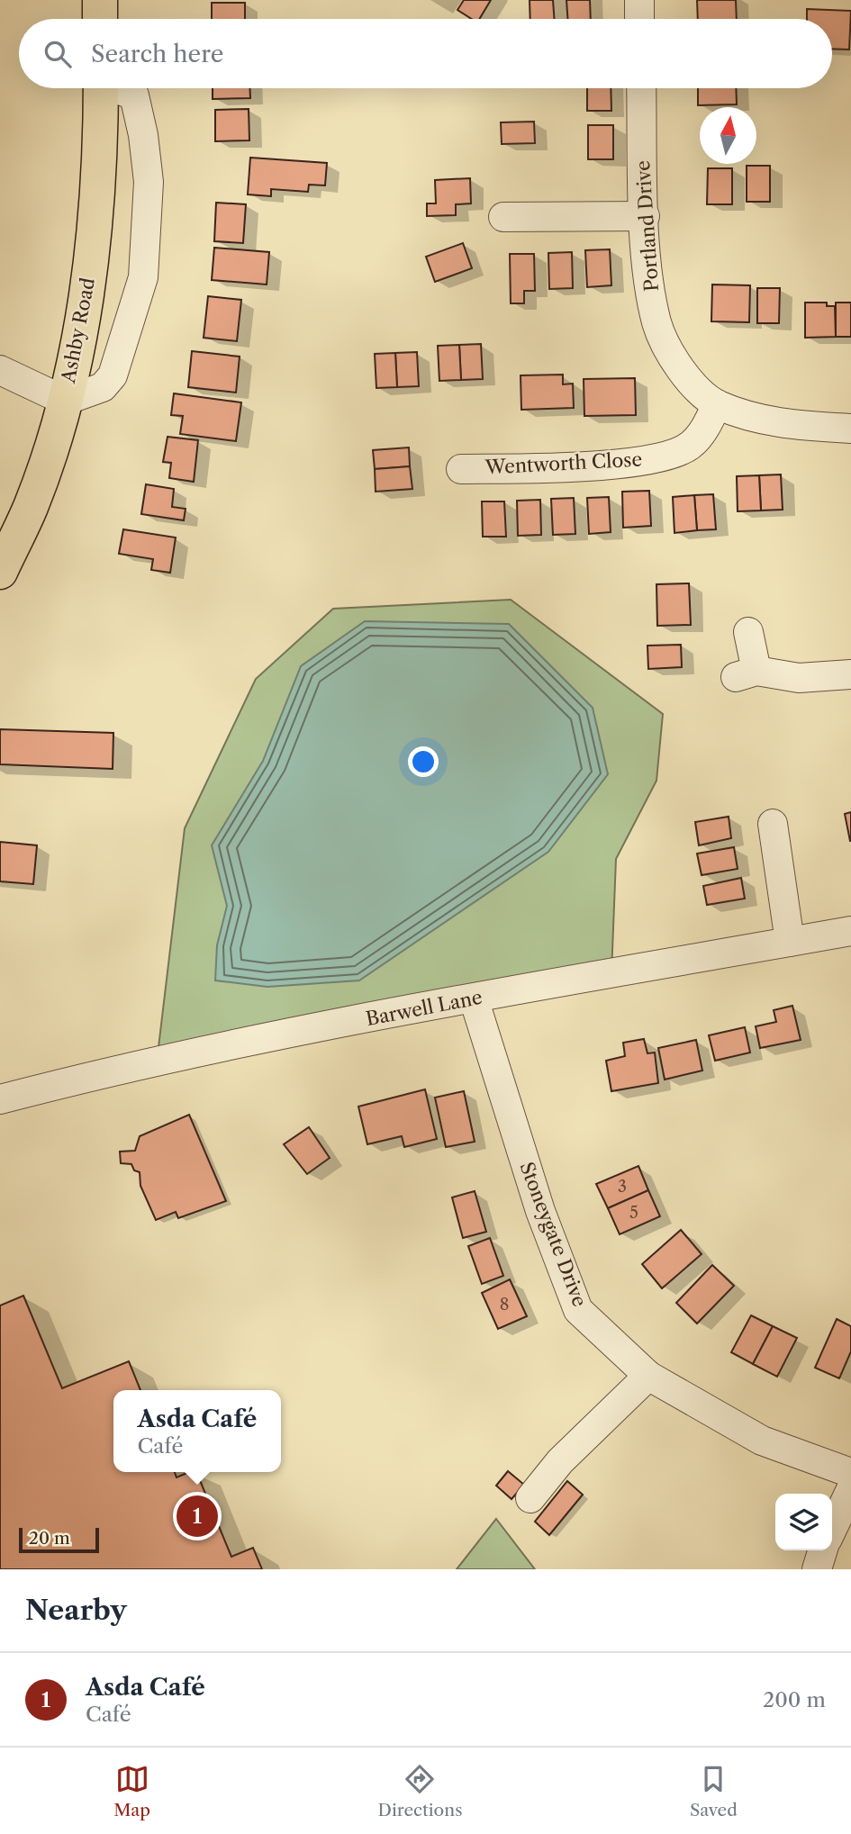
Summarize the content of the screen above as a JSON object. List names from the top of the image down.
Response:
{
  "streets": {
    "main road": ["Ashby Road"],
    "street": [
      "Portland Drive",
      "Wentworth Close",
      "Barwell Lane",
      "Stoneygate Drive"
    ]
  },
  "crossings": [
    ["Portland Drive", "Wentworth Close"],
    ["Barwell Lane", "Stoneygate Drive"]
  ],
  "house_numbers": ["3", "5", "8"],
  "scale_bar": "20 m",
  "north": "top",
  "page": {
    "search": "Search here",
    "popup": ["Asda Café", "Café"],
    "pins": "1",
    "scale": "20 m",
    "heading": "Nearby",
    "list": [
      {
        "mark": "1",
        "name": "Asda Café",
        "note": "Café",
        "value": "200 m"
      }
    ],
    "nav": ["Map", "Directions", "Saved"]
  }
}
